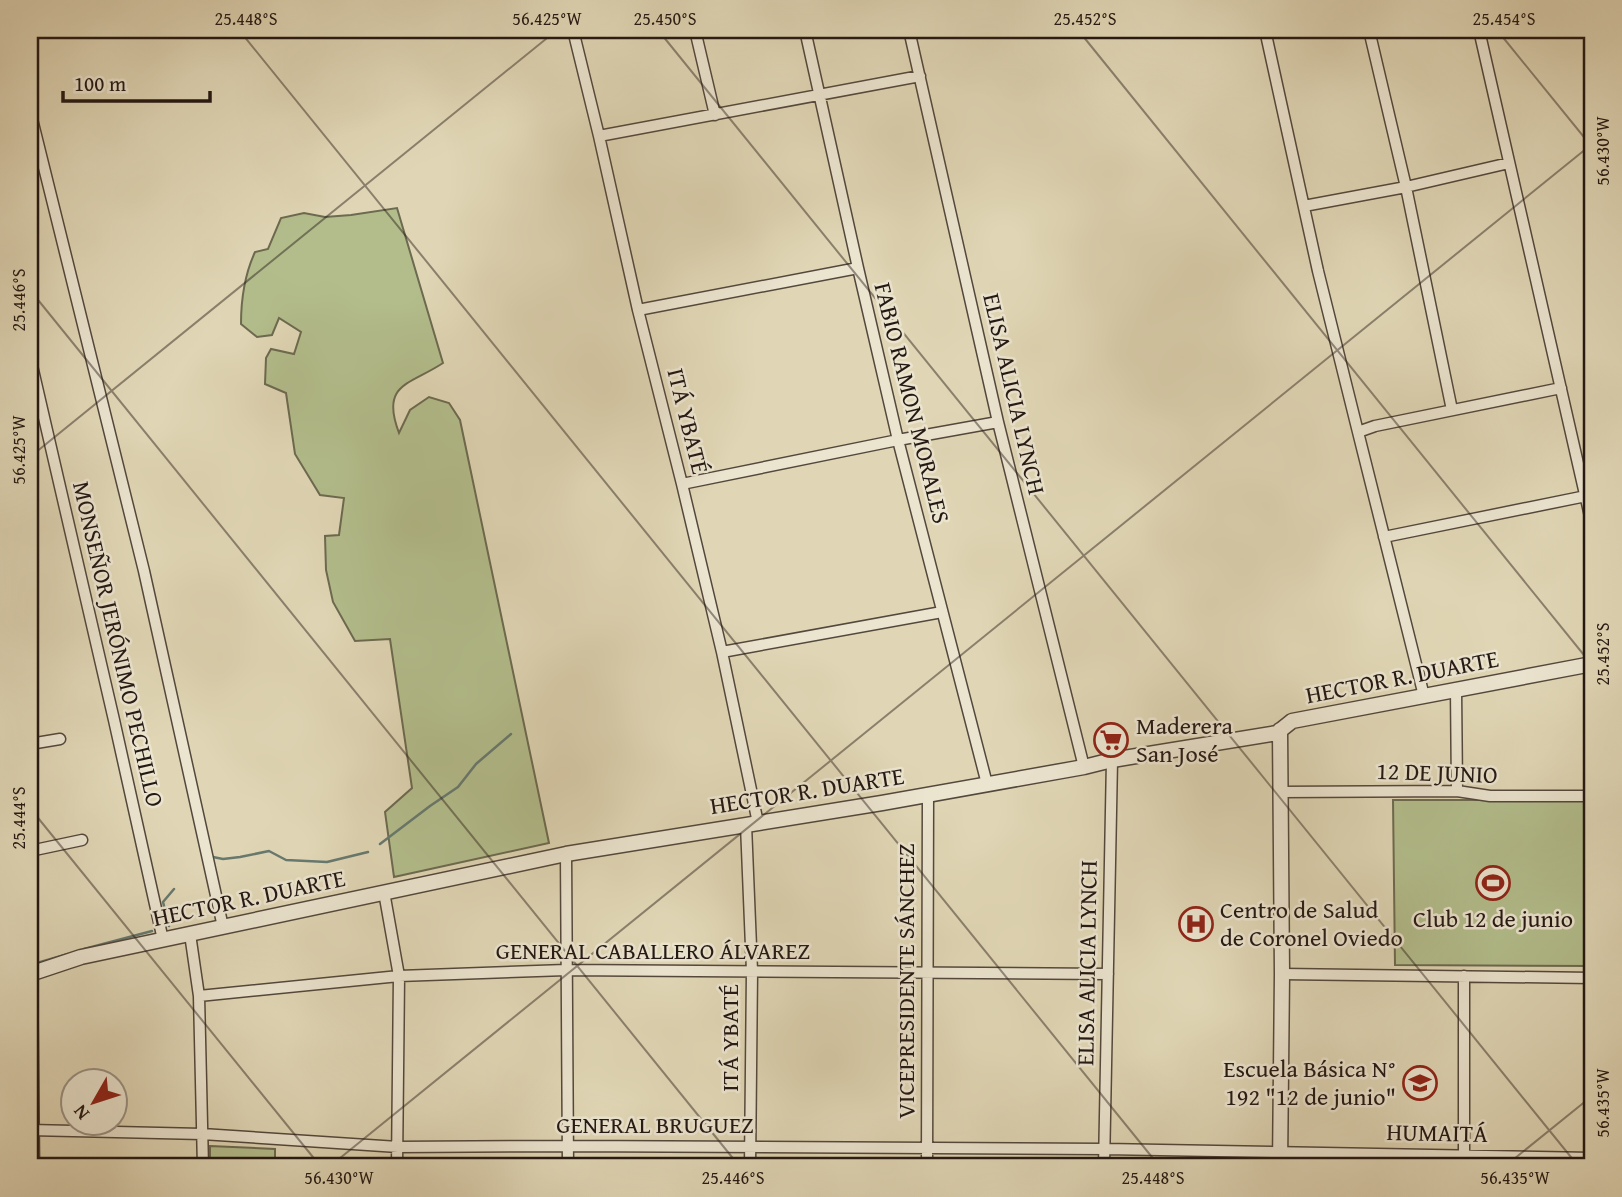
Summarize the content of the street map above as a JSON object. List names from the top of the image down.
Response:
{
  "streets": {
    "street": [
      "ELISA ALICIA LYNCH",
      "FABIO RAMON MORALES",
      "ITÁ YBATÉ",
      "MONSEÑOR JERÓNIMO PECHILLO",
      "HECTOR R. DUARTE",
      "12 DE JUNIO",
      "GENERAL CABALLERO ÁLVAREZ",
      "VICEPRESIDENTE SÁNCHEZ",
      "GENERAL BRUGUEZ",
      "HUMAITÁ"
    ]
  },
  "crossings": [
    ["ELISA ALICIA LYNCH", "HECTOR R. DUARTE"],
    ["ELISA ALICIA LYNCH", "GENERAL CABALLERO ÁLVAREZ"],
    ["ELISA ALICIA LYNCH", "GENERAL BRUGUEZ"],
    ["FABIO RAMON MORALES", "HECTOR R. DUARTE"],
    ["ITÁ YBATÉ", "HECTOR R. DUARTE"],
    ["ITÁ YBATÉ", "GENERAL CABALLERO ÁLVAREZ"],
    ["ITÁ YBATÉ", "GENERAL BRUGUEZ"],
    ["MONSEÑOR JERÓNIMO PECHILLO", "HECTOR R. DUARTE"],
    ["HECTOR R. DUARTE", "VICEPRESIDENTE SÁNCHEZ"],
    ["GENERAL CABALLERO ÁLVAREZ", "VICEPRESIDENTE SÁNCHEZ"],
    ["VICEPRESIDENTE SÁNCHEZ", "GENERAL BRUGUEZ"],
    ["GENERAL BRUGUEZ", "HUMAITÁ"]
  ],
  "places": {
    "supermarket": ["Maderera San José"],
    "sports": ["Club 12 de junio"],
    "hospital": ["Centro de Salud de Coronel Oviedo"],
    "school or university": ["Escuela Básica N° 192 \"12 de junio\""]
  },
  "scale_bar": "100 m",
  "north": "bottom left",
  "coordinates": [
    "25.448°S",
    "56.425°W",
    "25.450°S",
    "25.452°S",
    "25.454°S",
    "56.430°W",
    "25.446°S",
    "25.444°S",
    "56.435°W"
  ]
}
